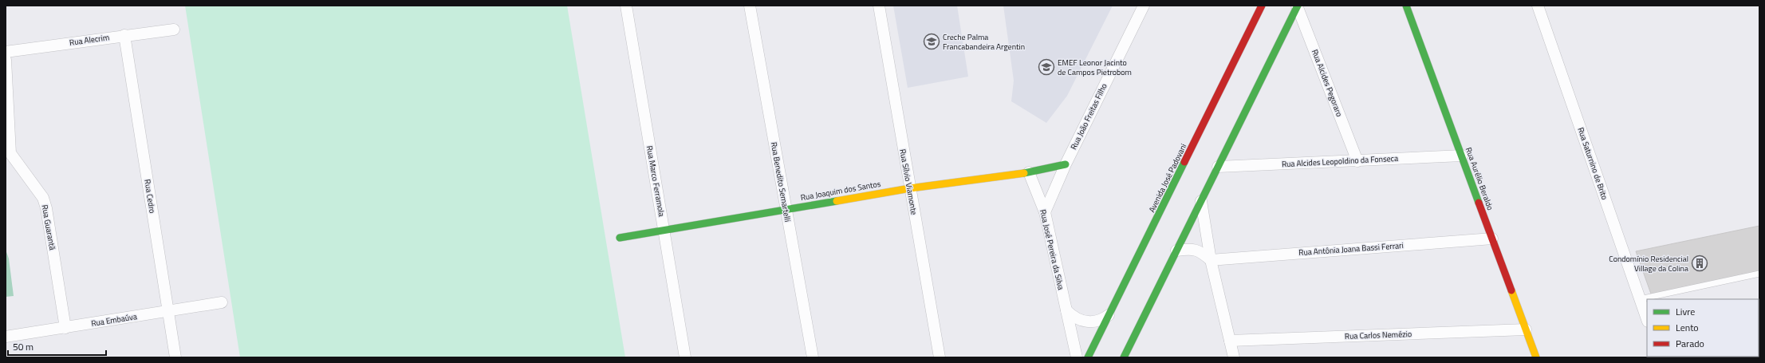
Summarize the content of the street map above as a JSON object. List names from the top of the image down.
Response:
{
  "streets": {
    "street": [
      "Rua Alecrim",
      "Rua Alcides Pegoraro",
      "Rua João Freitas Filho",
      "Rua Alcides Leopoldino da Fonseca",
      "Rua Saturnino de Brito",
      "Avenida José Padovani",
      "Rua Aurélio Beraldo",
      "Rua Marco Ferramola",
      "Rua Benedito Semartelli",
      "Rua Sílvio Viamonte",
      "Rua Joaquim dos Santos",
      "Rua Cedro",
      "Rua Guarantã",
      "Rua Antônia Joana Bassi Ferrari",
      "Rua José Pereira da Silva",
      "Rua Embaúva",
      "Rua Carlos Nemézio"
    ]
  },
  "crossings": [
    ["Rua Alecrim", "Rua Cedro"],
    ["Rua Alcides Pegoraro", "Rua Alcides Leopoldino da Fonseca"],
    ["Rua João Freitas Filho", "Rua Joaquim dos Santos"],
    ["Rua João Freitas Filho", "Rua José Pereira da Silva"],
    ["Rua Alcides Leopoldino da Fonseca", "Rua Aurélio Beraldo"],
    ["Rua Aurélio Beraldo", "Rua Antônia Joana Bassi Ferrari"],
    ["Rua Aurélio Beraldo", "Rua Carlos Nemézio"],
    ["Rua Marco Ferramola", "Rua Joaquim dos Santos"],
    ["Rua Benedito Semartelli", "Rua Joaquim dos Santos"],
    ["Rua Sílvio Viamonte", "Rua Joaquim dos Santos"],
    ["Rua Joaquim dos Santos", "Rua José Pereira da Silva"],
    ["Rua Cedro", "Rua Embaúva"],
    ["Rua Guarantã", "Rua Embaúva"]
  ],
  "places": {
    "school or university": ["Creche Palma Francabandeira Argentin", "EMEF Leonor Jacinto de Campos Pietrobom"],
    "building": ["Condomínio Residencial Village da Colina"]
  },
  "legend": ["Livre", "Lento", "Parado"],
  "scale_bar": "50 m"
}
